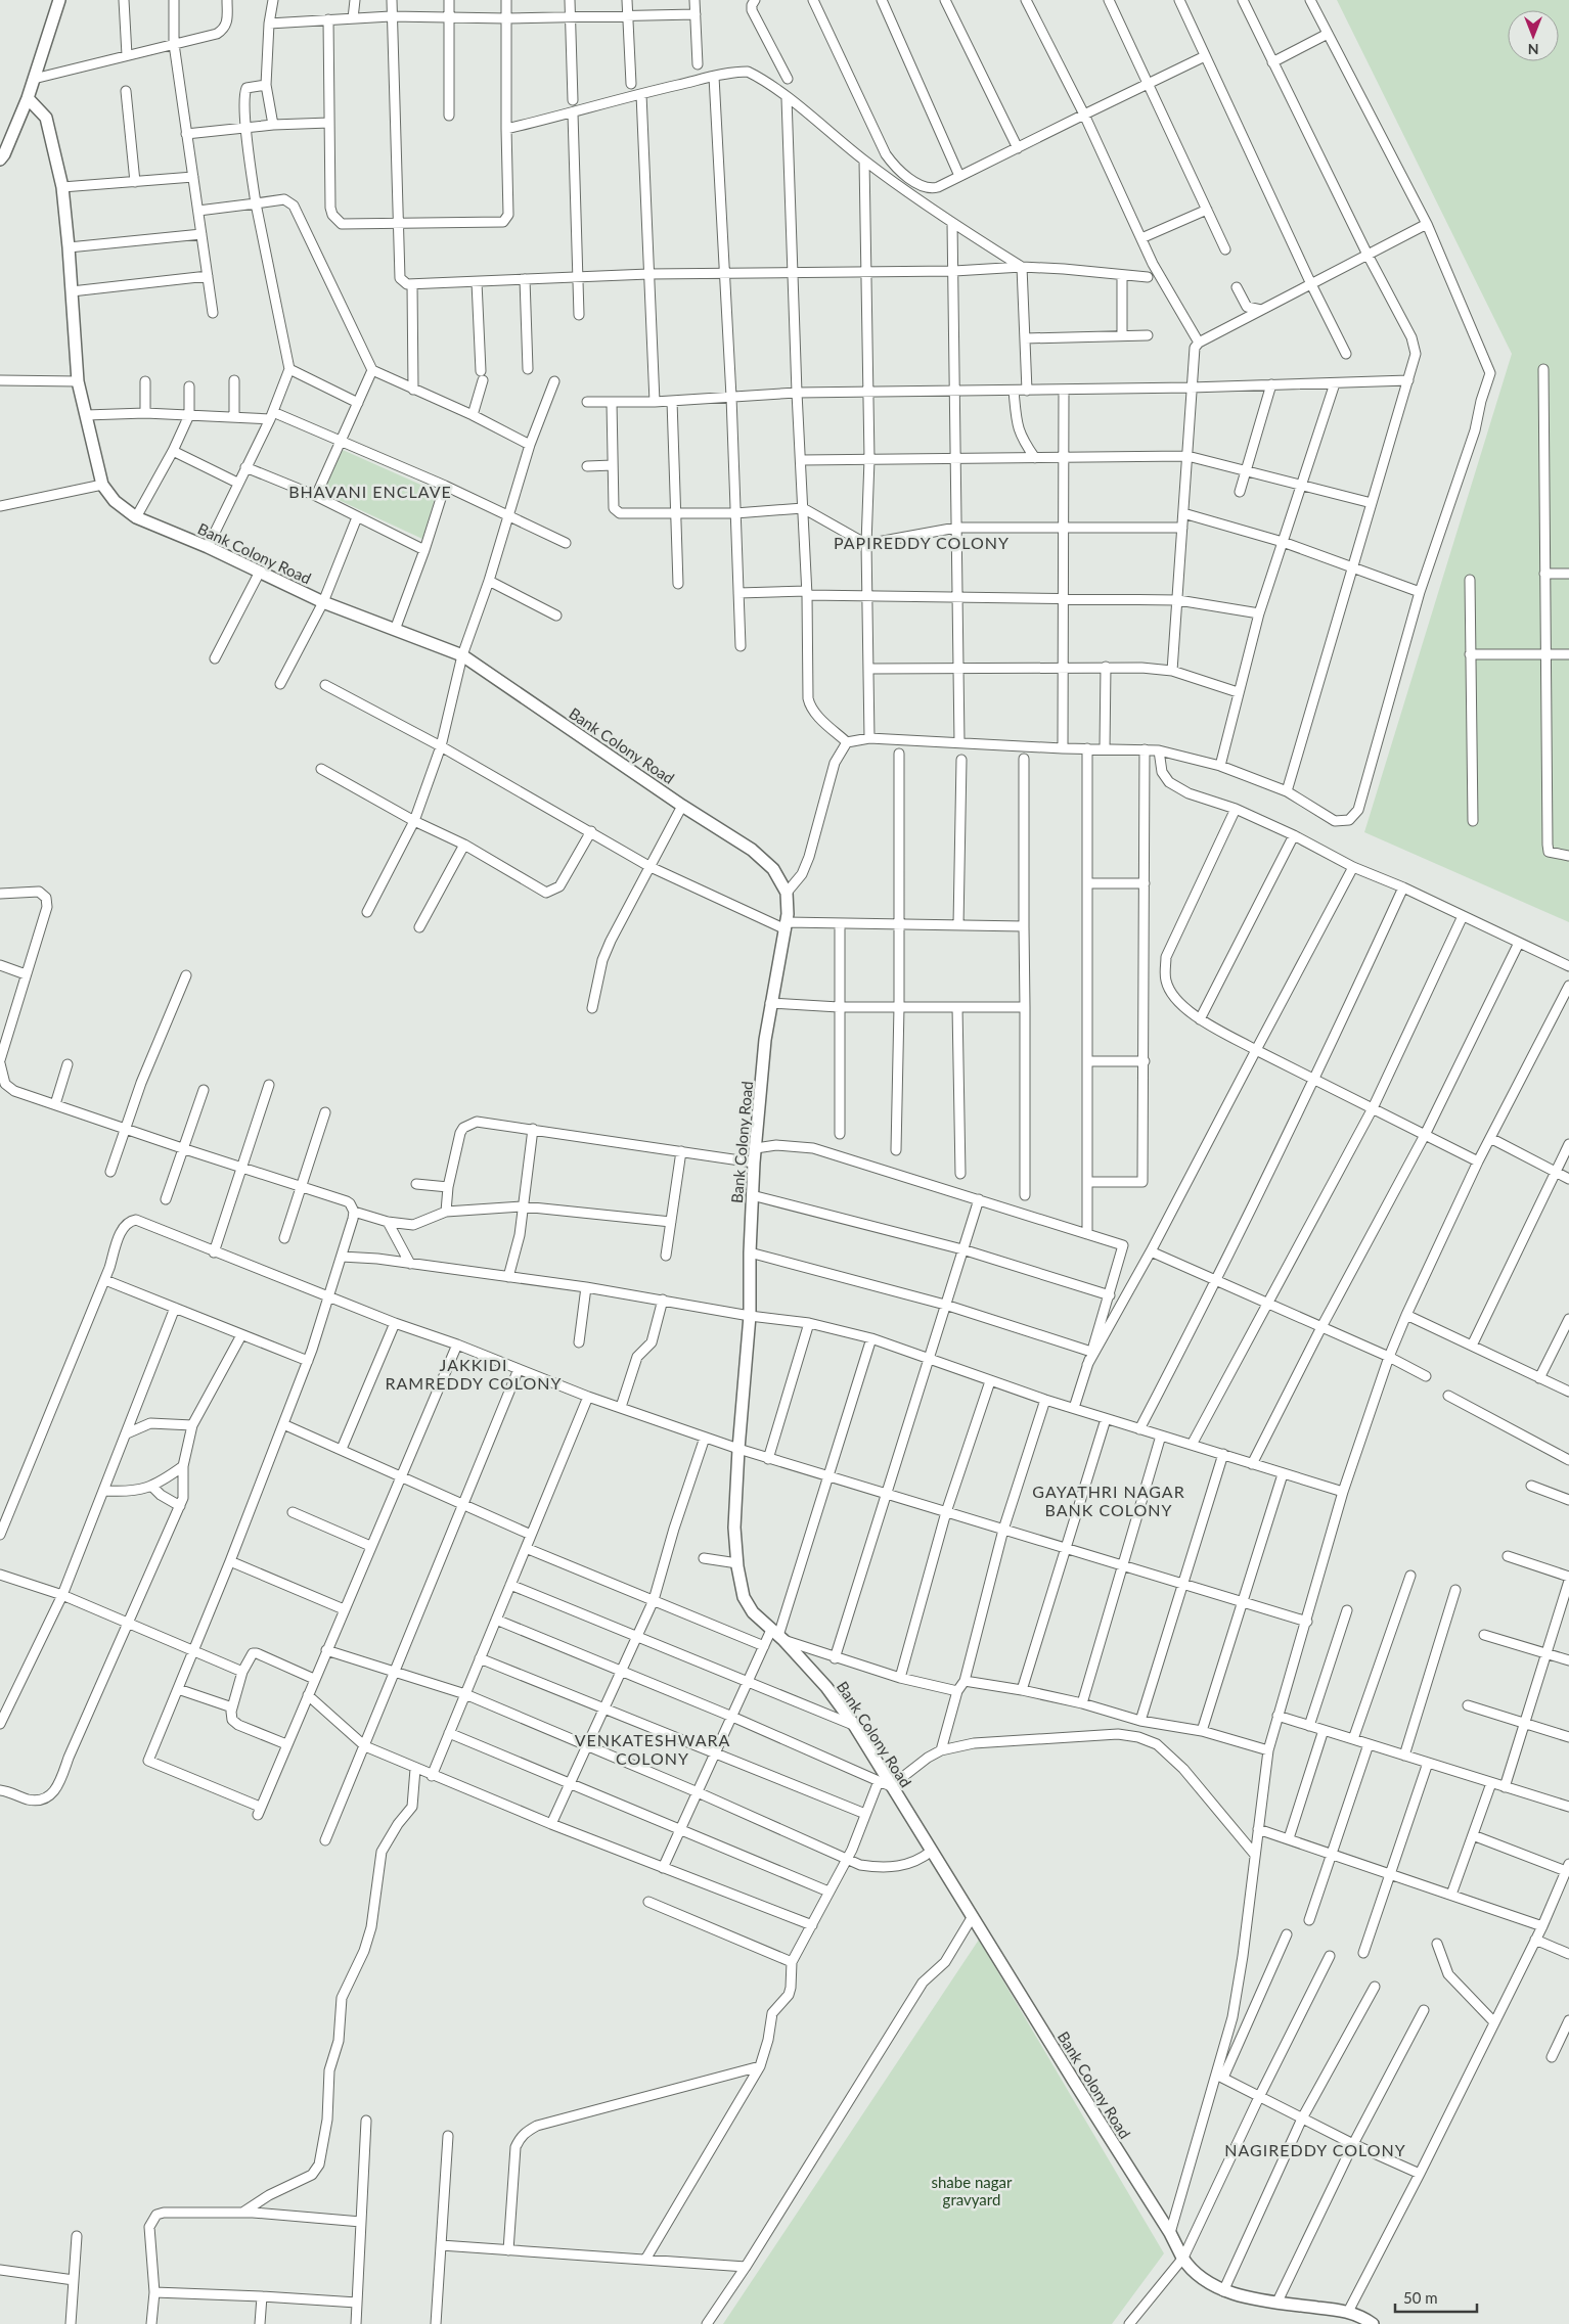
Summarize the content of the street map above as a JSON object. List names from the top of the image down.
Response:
{
  "streets": {
    "street": ["Bank Colony Road"]
  },
  "districts": [
    "BHAVANI ENCLAVE",
    "PAPIREDDY COLONY",
    "JAKKIDI RAMREDDY COLONY",
    "GAYATHRI NAGAR BANK COLONY",
    "VENKATESHWARA COLONY",
    "NAGIREDDY COLONY"
  ],
  "parks": ["shabe nagar gravyard"],
  "scale_bar": "50 m",
  "north": "bottom"
}
